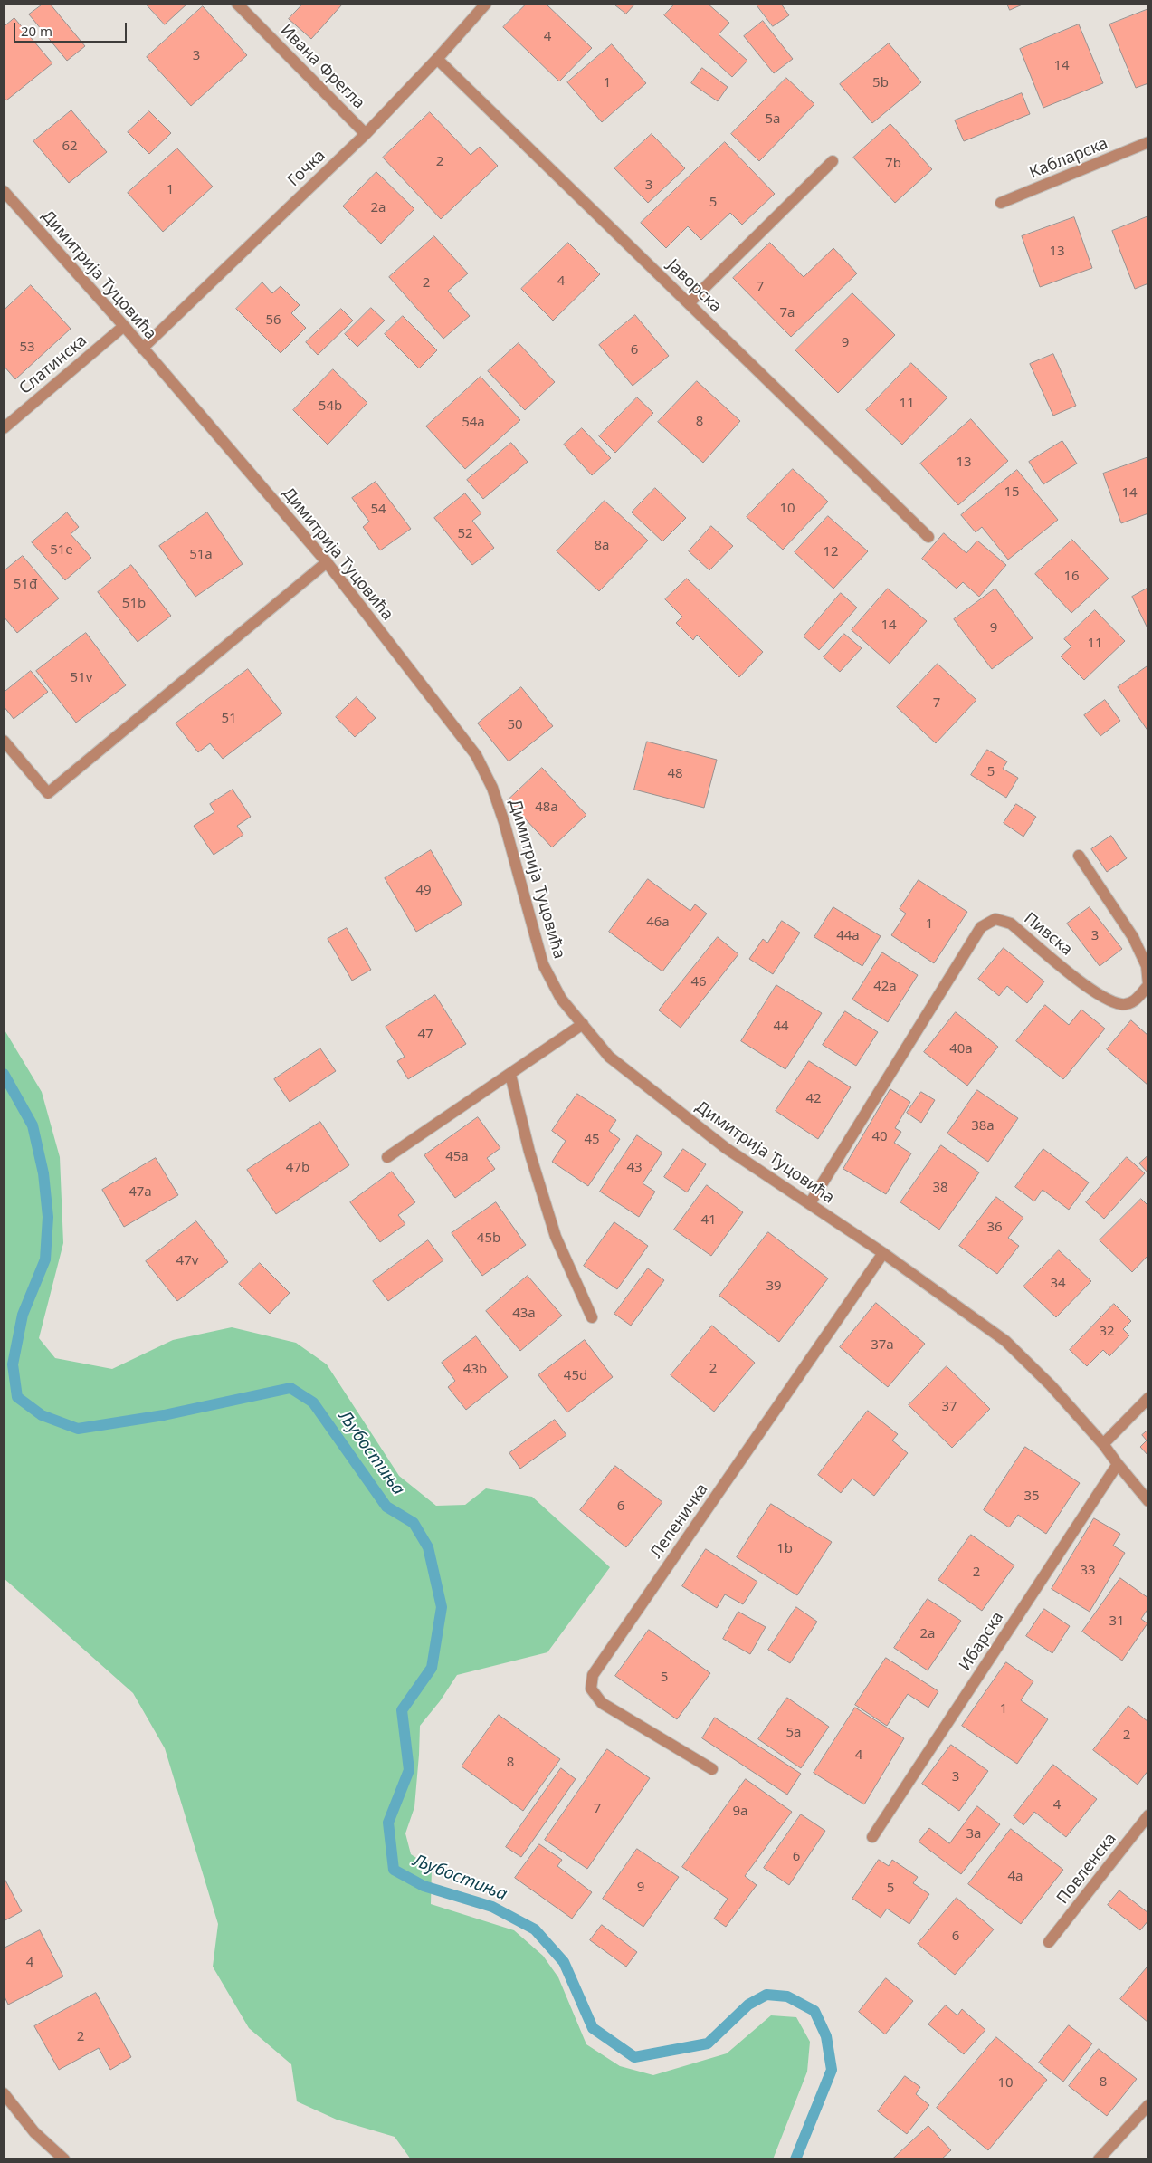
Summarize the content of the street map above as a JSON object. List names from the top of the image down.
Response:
{
  "streets": {
    "street": [
      "Ивана Фрегла",
      "Кабларска",
      "Гочка",
      "Димитрија Туцовића",
      "Јаворска",
      "Слатинска",
      "Пивска",
      "Лепеничка",
      "Ибарска",
      "Повленска"
    ]
  },
  "crossings": [
    ["Ивана Фрегла", "Гочка"],
    ["Гочка", "Димитрија Туцовића"],
    ["Гочка", "Јаворска"],
    ["Димитрија Туцовића", "Слатинска"],
    ["Димитрија Туцовића", "Пивска"],
    ["Димитрија Туцовића", "Лепеничка"],
    ["Димитрија Туцовића", "Ибарска"]
  ],
  "water": ["Љубостиња"],
  "house_numbers": [
    "4",
    "3",
    "14",
    "1",
    "5b",
    "5a",
    "62",
    "2",
    "7b",
    "3",
    "1",
    "5",
    "2a",
    "13",
    "4",
    "2",
    "7",
    "7a",
    "56",
    "9",
    "53",
    "6",
    "11",
    "54b",
    "8",
    "54a",
    "13",
    "15",
    "14",
    "10",
    "54",
    "52",
    "8a",
    "51e",
    "12",
    "51a",
    "16",
    "51đ",
    "51b",
    "14",
    "9",
    "11",
    "51v",
    "7",
    "51",
    "50",
    "5",
    "48",
    "48a",
    "49",
    "46a",
    "1",
    "44a",
    "3",
    "46",
    "42a",
    "44",
    "47",
    "40a",
    "42",
    "38a",
    "40",
    "45",
    "45a",
    "47b",
    "43",
    "38",
    "47a",
    "41",
    "36",
    "45b",
    "47v",
    "34",
    "39",
    "43a",
    "32",
    "37a",
    "2",
    "43b",
    "45d",
    "37",
    "35",
    "6",
    "1b",
    "33",
    "2",
    "31",
    "2a",
    "5",
    "1",
    "5a",
    "2",
    "4",
    "8",
    "3",
    "4",
    "7",
    "9a",
    "3a",
    "6",
    "4a",
    "9",
    "5",
    "6",
    "4",
    "2",
    "8",
    "10"
  ],
  "scale_bar": "20 m"
}
